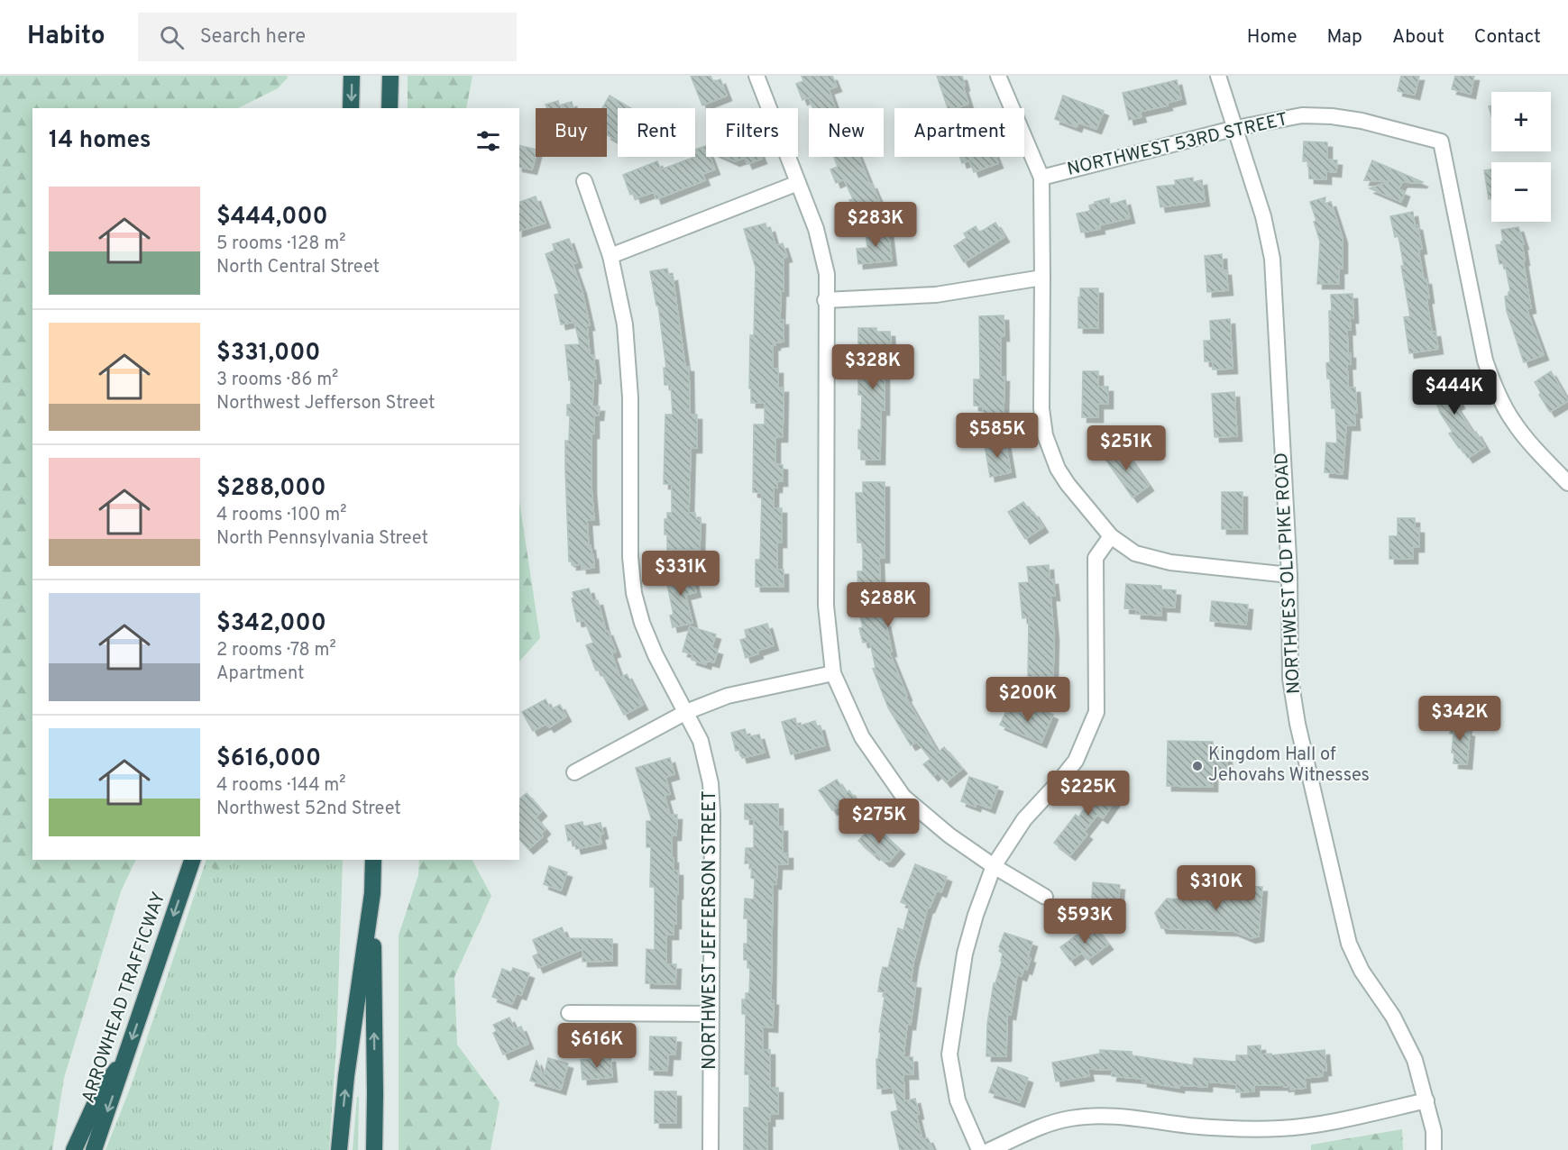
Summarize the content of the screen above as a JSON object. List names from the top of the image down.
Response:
{
  "streets": {
    "highway": ["ARROWHEAD TRAFFICWAY"],
    "street": ["NORTHWEST 53RD STREET", "NORTHWEST OLD PIKE ROAD", "NORTHWEST JEFFERSON STREET"]
  },
  "crossings": [
    ["NORTHWEST 53RD STREET", "NORTHWEST OLD PIKE ROAD"]
  ],
  "places": ["Kingdom Hall of Jehovahs Witnesses"],
  "page": {
    "header": "Habito",
    "search": "Search here",
    "nav": [
      "Home",
      "Map",
      "About",
      "Contact"
    ],
    "map_buttons": ["+", "−"],
    "chip": [
      "Buy",
      "Rent",
      "Filters",
      "New",
      "Apartment"
    ],
    "heading": "14 homes",
    "list": [
      {
        "name": "$444,000",
        "note": "5 rooms · 128 m² · North Central Street"
      },
      {
        "name": "$331,000",
        "note": "3 rooms · 86 m² · Northwest Jefferson Street"
      },
      {
        "name": "$288,000",
        "note": "4 rooms · 100 m² · North Pennsylvania Street"
      },
      {
        "name": "$342,000",
        "note": "2 rooms · 78 m² · Apartment"
      },
      {
        "name": "$616,000",
        "note": "4 rooms · 144 m² · Northwest 52nd Street"
      }
    ],
    "price": [
      "$283K",
      "$328K",
      "$444K",
      "$585K",
      "$251K",
      "$331K",
      "$288K",
      "$200K",
      "$342K",
      "$225K",
      "$275K",
      "$310K",
      "$593K",
      "$616K"
    ]
  }
}
